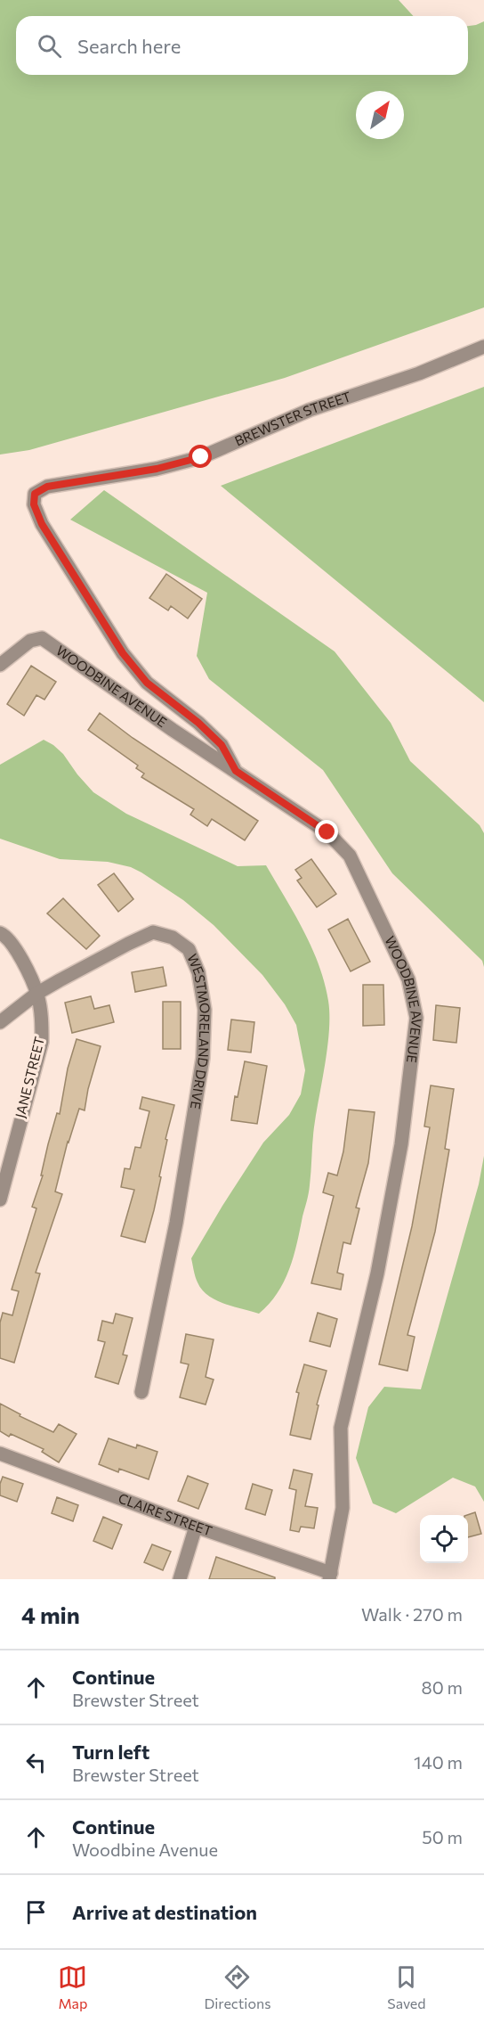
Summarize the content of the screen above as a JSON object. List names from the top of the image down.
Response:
{
  "streets": {
    "street": [
      "BREWSTER STREET",
      "WOODBINE AVENUE",
      "WESTMORELAND DRIVE",
      "JANE STREET",
      "CLAIRE STREET"
    ]
  },
  "crossings": [
    ["BREWSTER STREET", "WOODBINE AVENUE"],
    ["WOODBINE AVENUE", "CLAIRE STREET"],
    ["WESTMORELAND DRIVE", "JANE STREET"]
  ],
  "north": "top right",
  "page": {
    "search": "Search here",
    "heading": ["4 min", "Walk · 270 m"],
    "list": [
      ["Continue", "Brewster Street", "80 m"],
      ["Turn left", "Brewster Street", "140 m"],
      ["Continue", "Woodbine Avenue", "50 m"],
      "Arrive at destination"
    ],
    "nav": ["Map", "Directions", "Saved"]
  }
}
